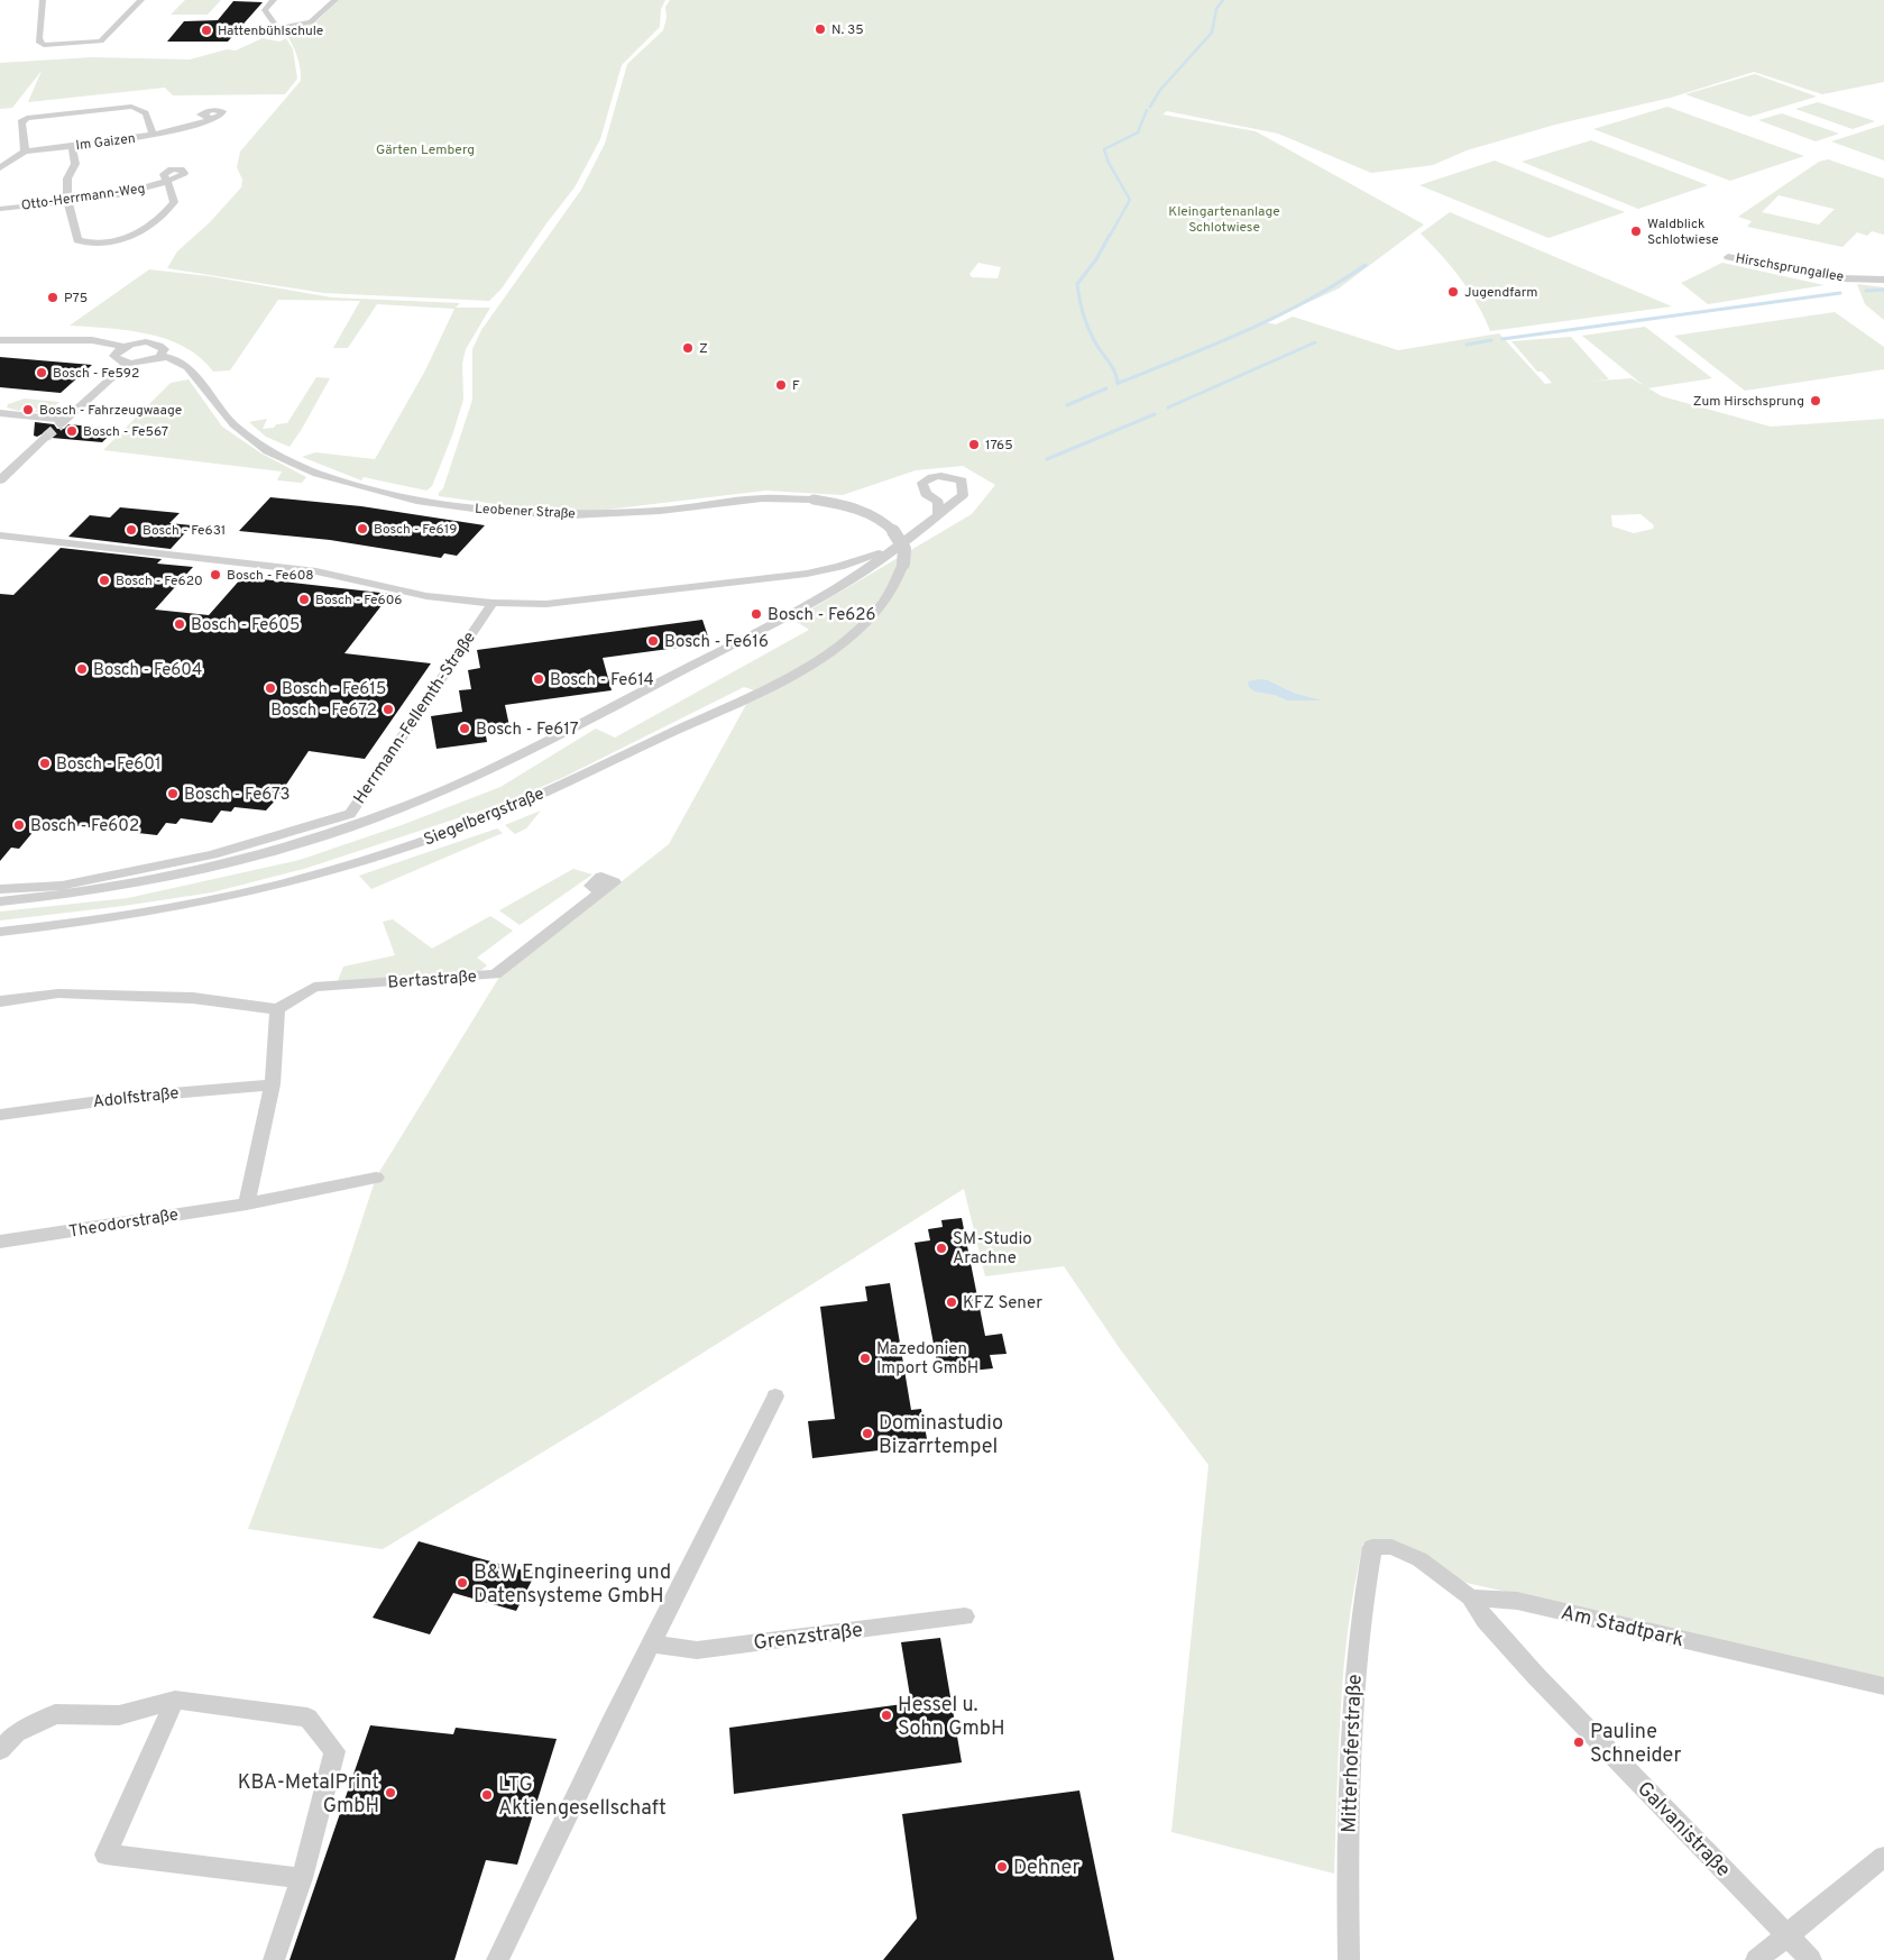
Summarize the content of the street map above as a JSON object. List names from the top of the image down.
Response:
{
  "streets": {
    "street": [
      "Im Gaizen",
      "Otto-Herrmann-Weg",
      "Hirschsprungallee",
      "Leobener Straße",
      "Herrmann-Fellemth-Straße",
      "Siegelbergstraße",
      "Bertastraße",
      "Adolfstraße",
      "Theodorstraße",
      "Am Stadtpark",
      "Grenzstraße",
      "Mitterhoferstraße",
      "Galvanistraße"
    ]
  },
  "crossings": [
    ["Leobener Straße", "Siegelbergstraße"],
    ["Am Stadtpark", "Mitterhoferstraße"],
    ["Am Stadtpark", "Galvanistraße"],
    ["Mitterhoferstraße", "Galvanistraße"]
  ],
  "parks": ["Gärten Lemberg", "Kleingartenanlage Schlotwiese"],
  "places": [
    "N. 35",
    "Hattenbühlschule",
    "Waldblick Schlotwiese",
    "Jugendfarm",
    "P75",
    "Z",
    "Bosch - Fe592",
    "F",
    "Zum Hirschsprung",
    "Bosch - Fahrzeugwaage",
    "Bosch - Fe567",
    "1765",
    "Bosch - Fe619",
    "Bosch - Fe631",
    "Bosch - Fe608",
    "Bosch - Fe620",
    "Bosch - Fe606",
    "Bosch - Fe626",
    "Bosch - Fe605",
    "Bosch - Fe616",
    "Bosch - Fe604",
    "Bosch - Fe614",
    "Bosch - Fe615",
    "Bosch - Fe672",
    "Bosch - Fe617",
    "Bosch - Fe601",
    "Bosch - Fe673",
    "Bosch - Fe602",
    "SM-Studio Arachne",
    "KFZ Sener",
    "Mazedonien Import GmbH",
    "Dominastudio Bizarrtempel",
    "B&W Engineering und Datensysteme GmbH",
    "Hessel u. Sohn GmbH",
    "Pauline Schneider",
    "KBA-MetalPrint GmbH",
    "LTG Aktiengesellschaft",
    "Dehner"
  ]
}
